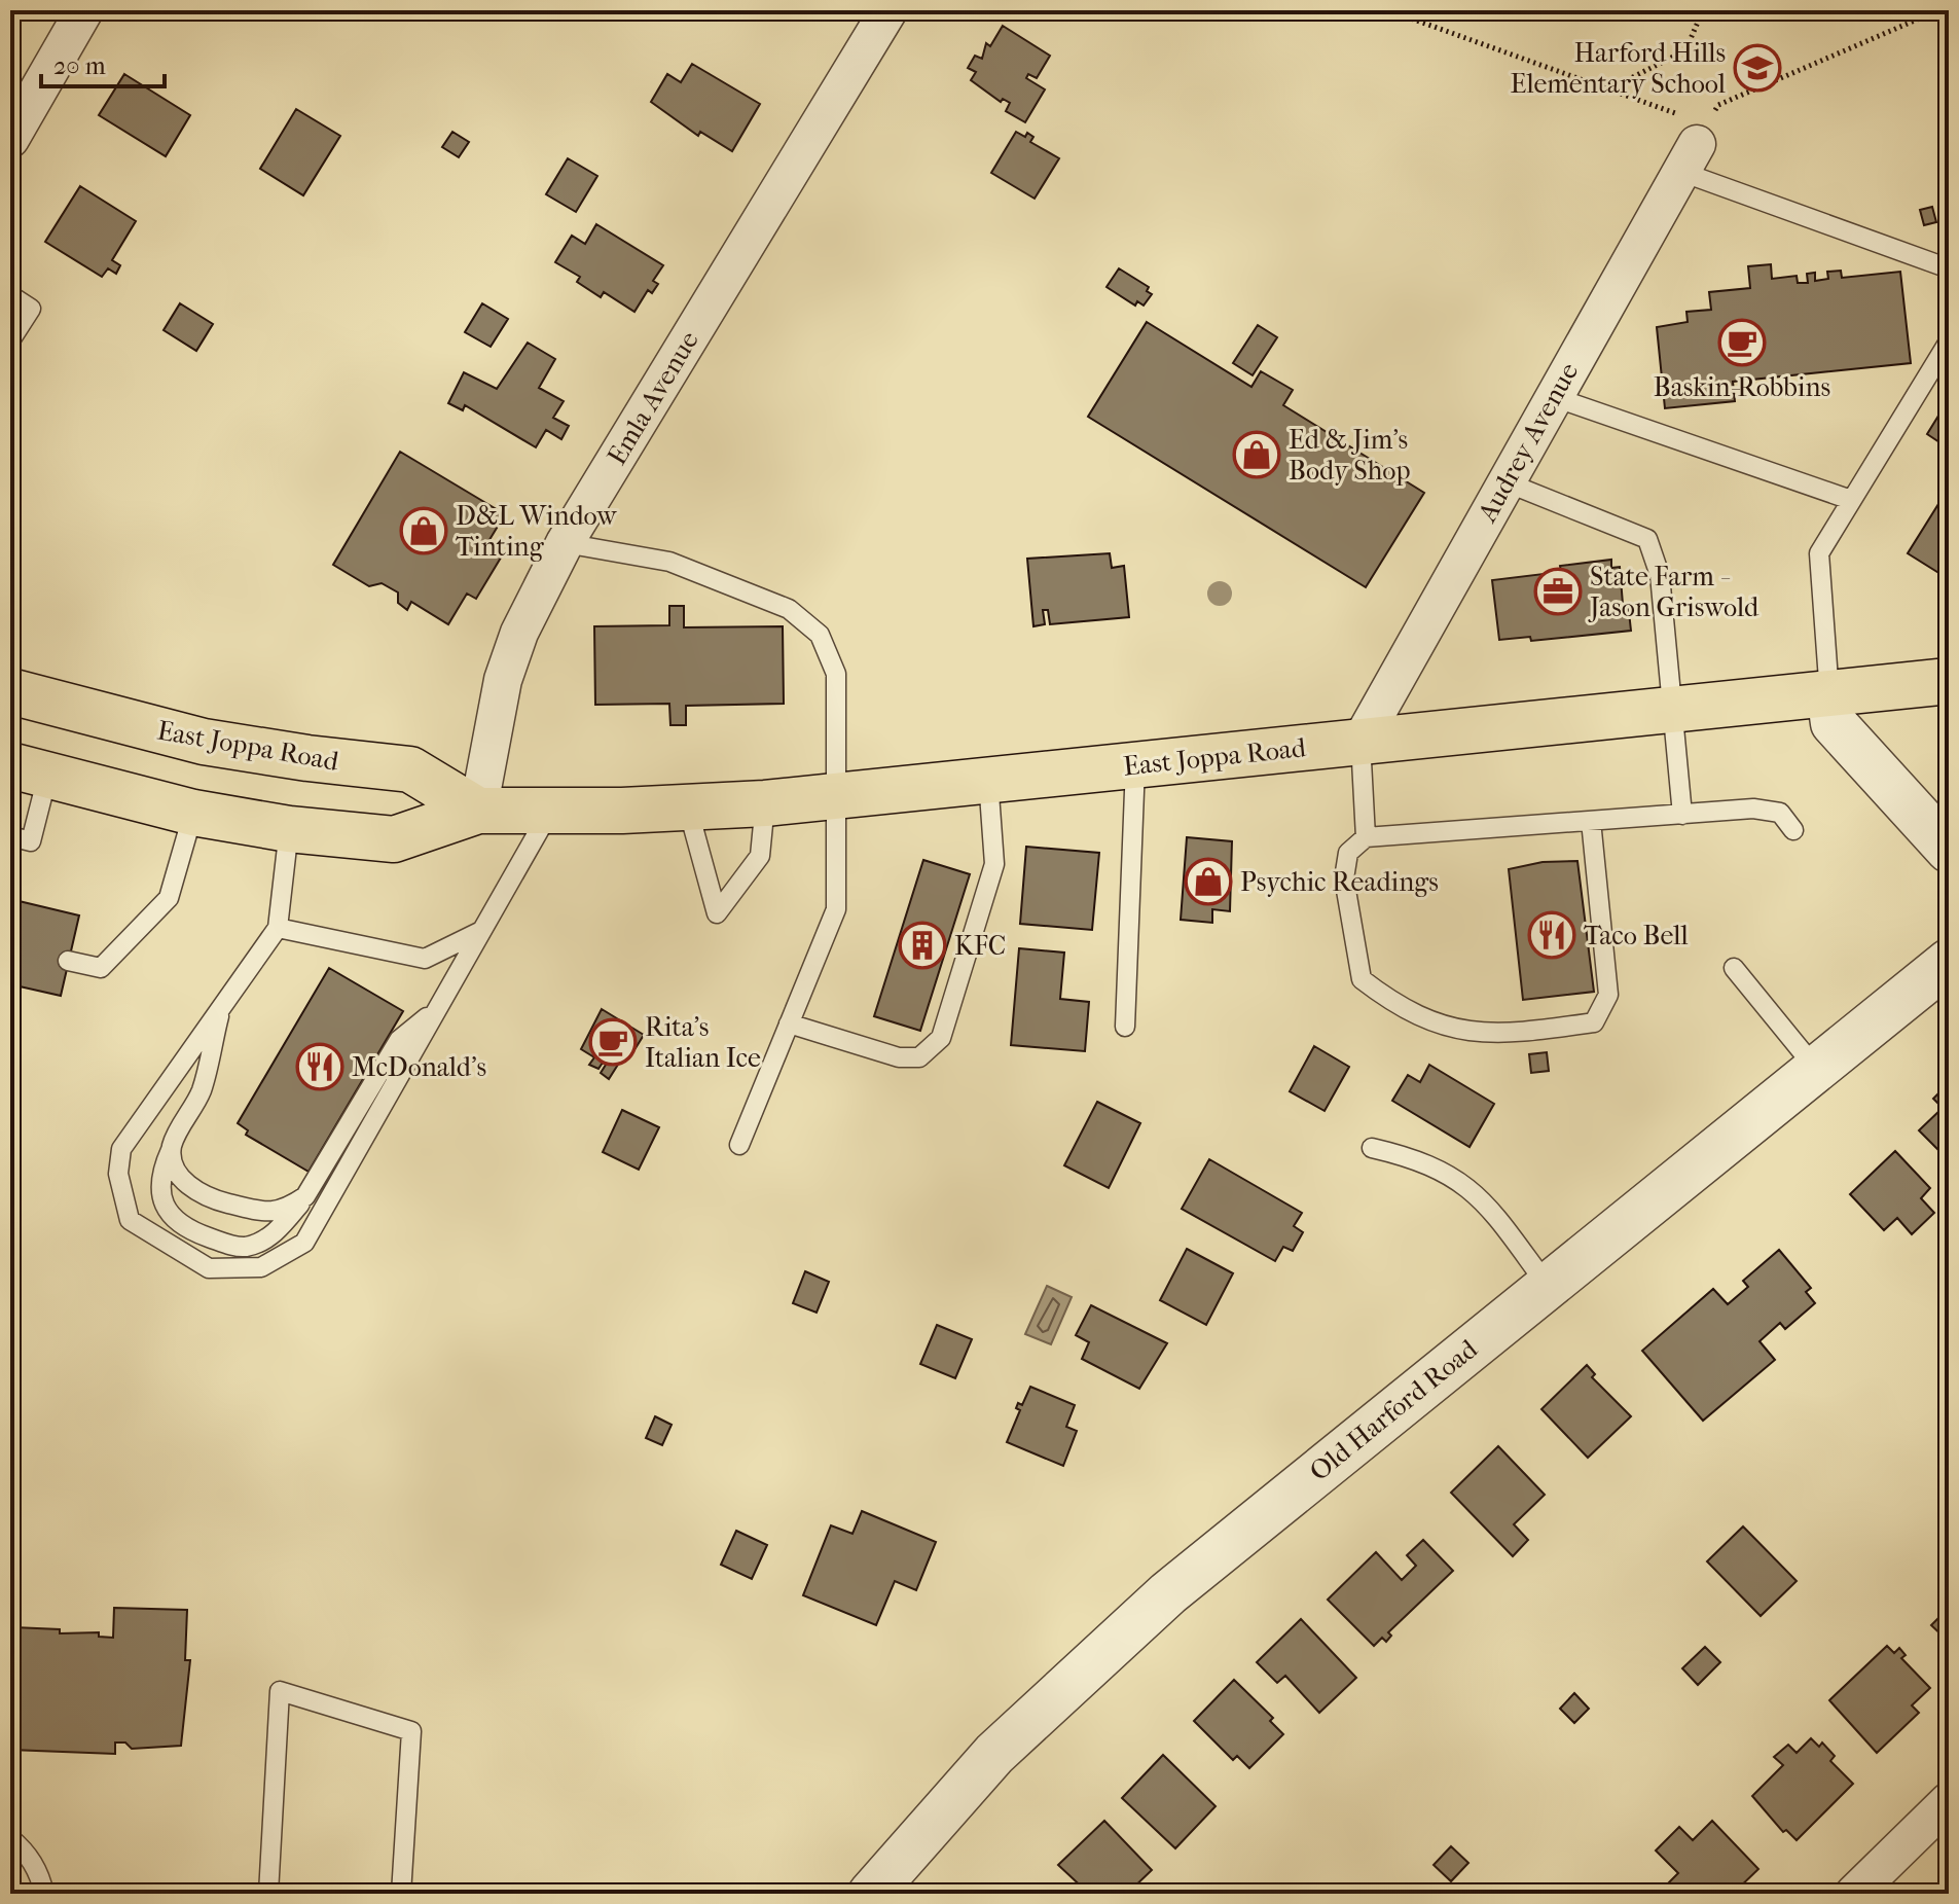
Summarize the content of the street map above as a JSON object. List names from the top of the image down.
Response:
{
  "streets": {
    "main road": ["East Joppa Road"],
    "street": ["Emla Avenue", "Audrey Avenue", "Old Harford Road"]
  },
  "crossings": [
    ["Emla Avenue", "East Joppa Road"],
    ["Audrey Avenue", "East Joppa Road"]
  ],
  "places": {
    "school or university": ["Harford Hills Elementary School"],
    "cafe": ["Baskin-Robbins", "Rita's Italian Ice"],
    "shop": ["Ed & Jim’s Body Shop", "D&L Window Tinting", "Psychic Readings"],
    "office": ["State Farm - Jason Griswold"],
    "restaurant": ["Taco Bell", "McDonald's"],
    "building": ["KFC"]
  },
  "scale_bar": "20 m"
}
